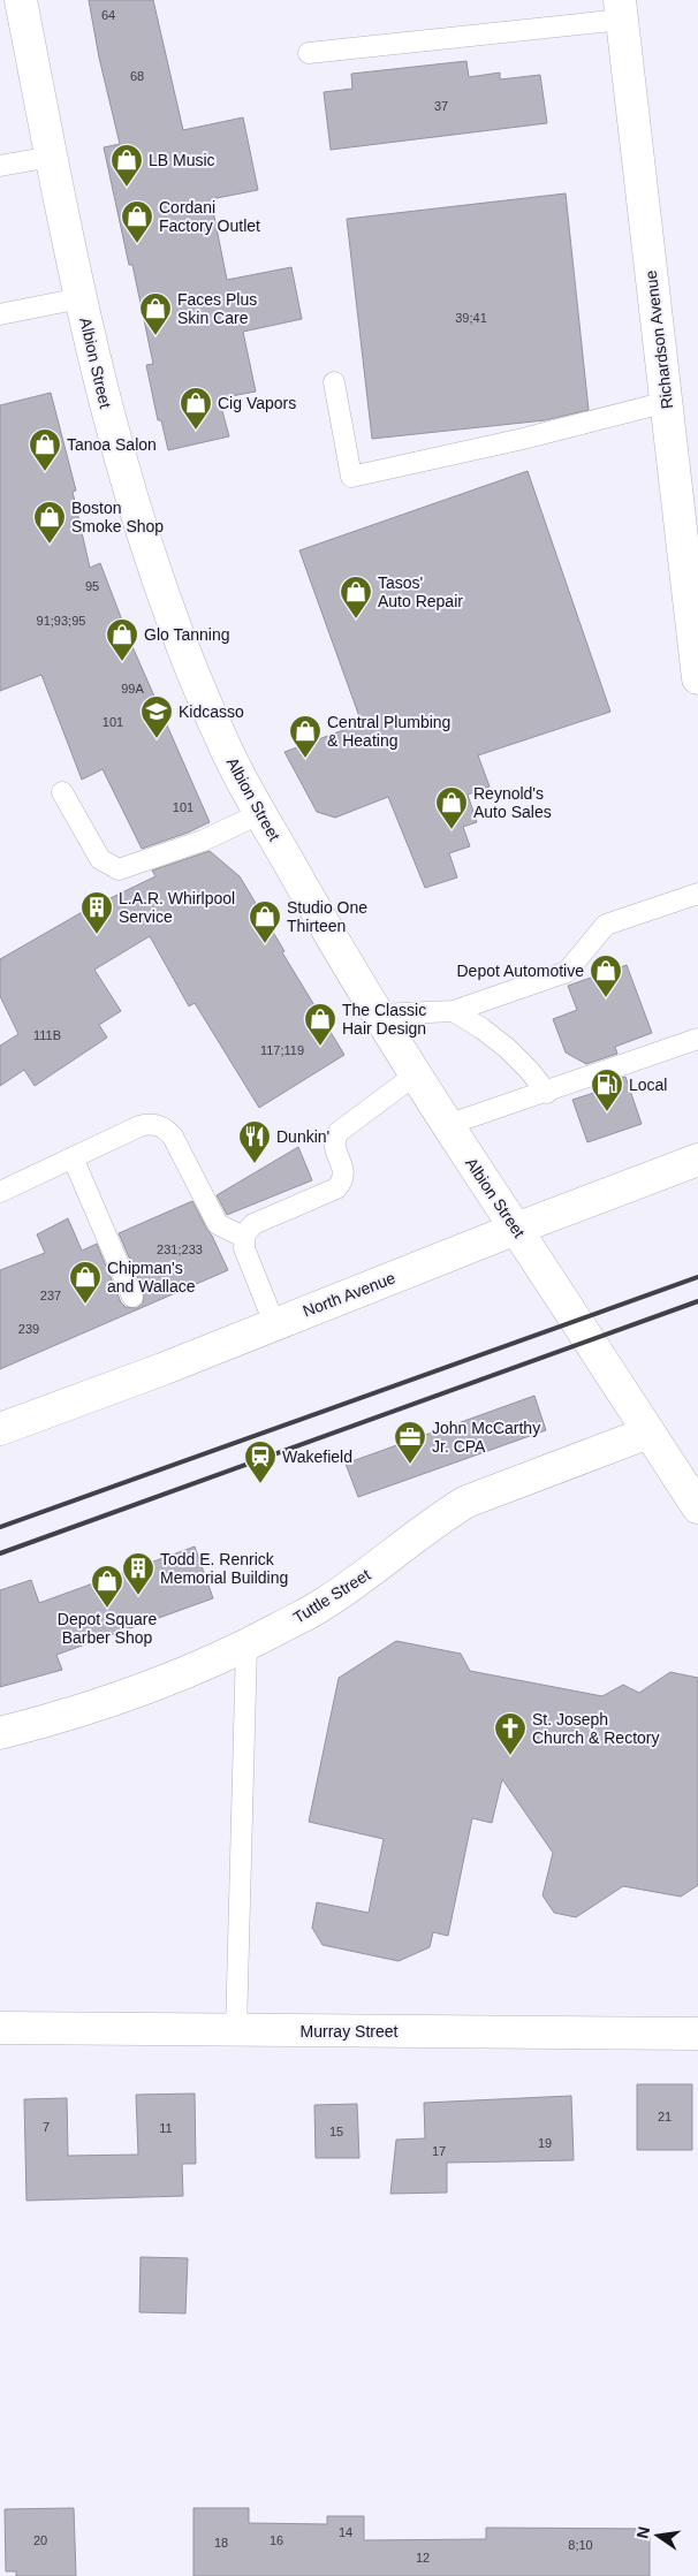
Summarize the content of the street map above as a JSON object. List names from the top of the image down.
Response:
{
  "streets": {
    "street": [
      "Richardson Avenue",
      "Albion Street",
      "North Avenue",
      "Tuttle Street",
      "Murray Street"
    ]
  },
  "crossings": [
    ["Albion Street", "North Avenue"],
    ["Albion Street", "Tuttle Street"]
  ],
  "places": {
    "shop": [
      "LB Music",
      "Cordani Factory Outlet",
      "Faces Plus Skin Care",
      "Cig Vapors",
      "Tanoa Salon",
      "Boston Smoke Shop",
      "Tasos' Auto Repair",
      "Glo Tanning",
      "Central Plumbing & Heating",
      "Reynold's Auto Sales",
      "Studio One Thirteen",
      "Depot Automotive",
      "The Classic Hair Design",
      "Chipman's and Wallace",
      "Depot Square Barber Shop"
    ],
    "school or university": ["Kidcasso"],
    "building": ["L.A.R. Whirlpool Service", "Todd E. Renrick Memorial Building"],
    "fuel station": ["Local"],
    "restaurant": ["Dunkin'"],
    "office": ["John McCarthy Jr. CPA"],
    "station": ["Wakefield"],
    "church": ["St. Joseph Church & Rectory"]
  },
  "house_numbers": [
    "64",
    "68",
    "37",
    "39;41",
    "95",
    "91;93;95",
    "99A",
    "101",
    "101",
    "111B",
    "117;119",
    "231;233",
    "237",
    "239",
    "21",
    "7",
    "11",
    "15",
    "19",
    "17",
    "14",
    "20",
    "16",
    "18",
    "8;10",
    "12"
  ],
  "north": "left"
}
